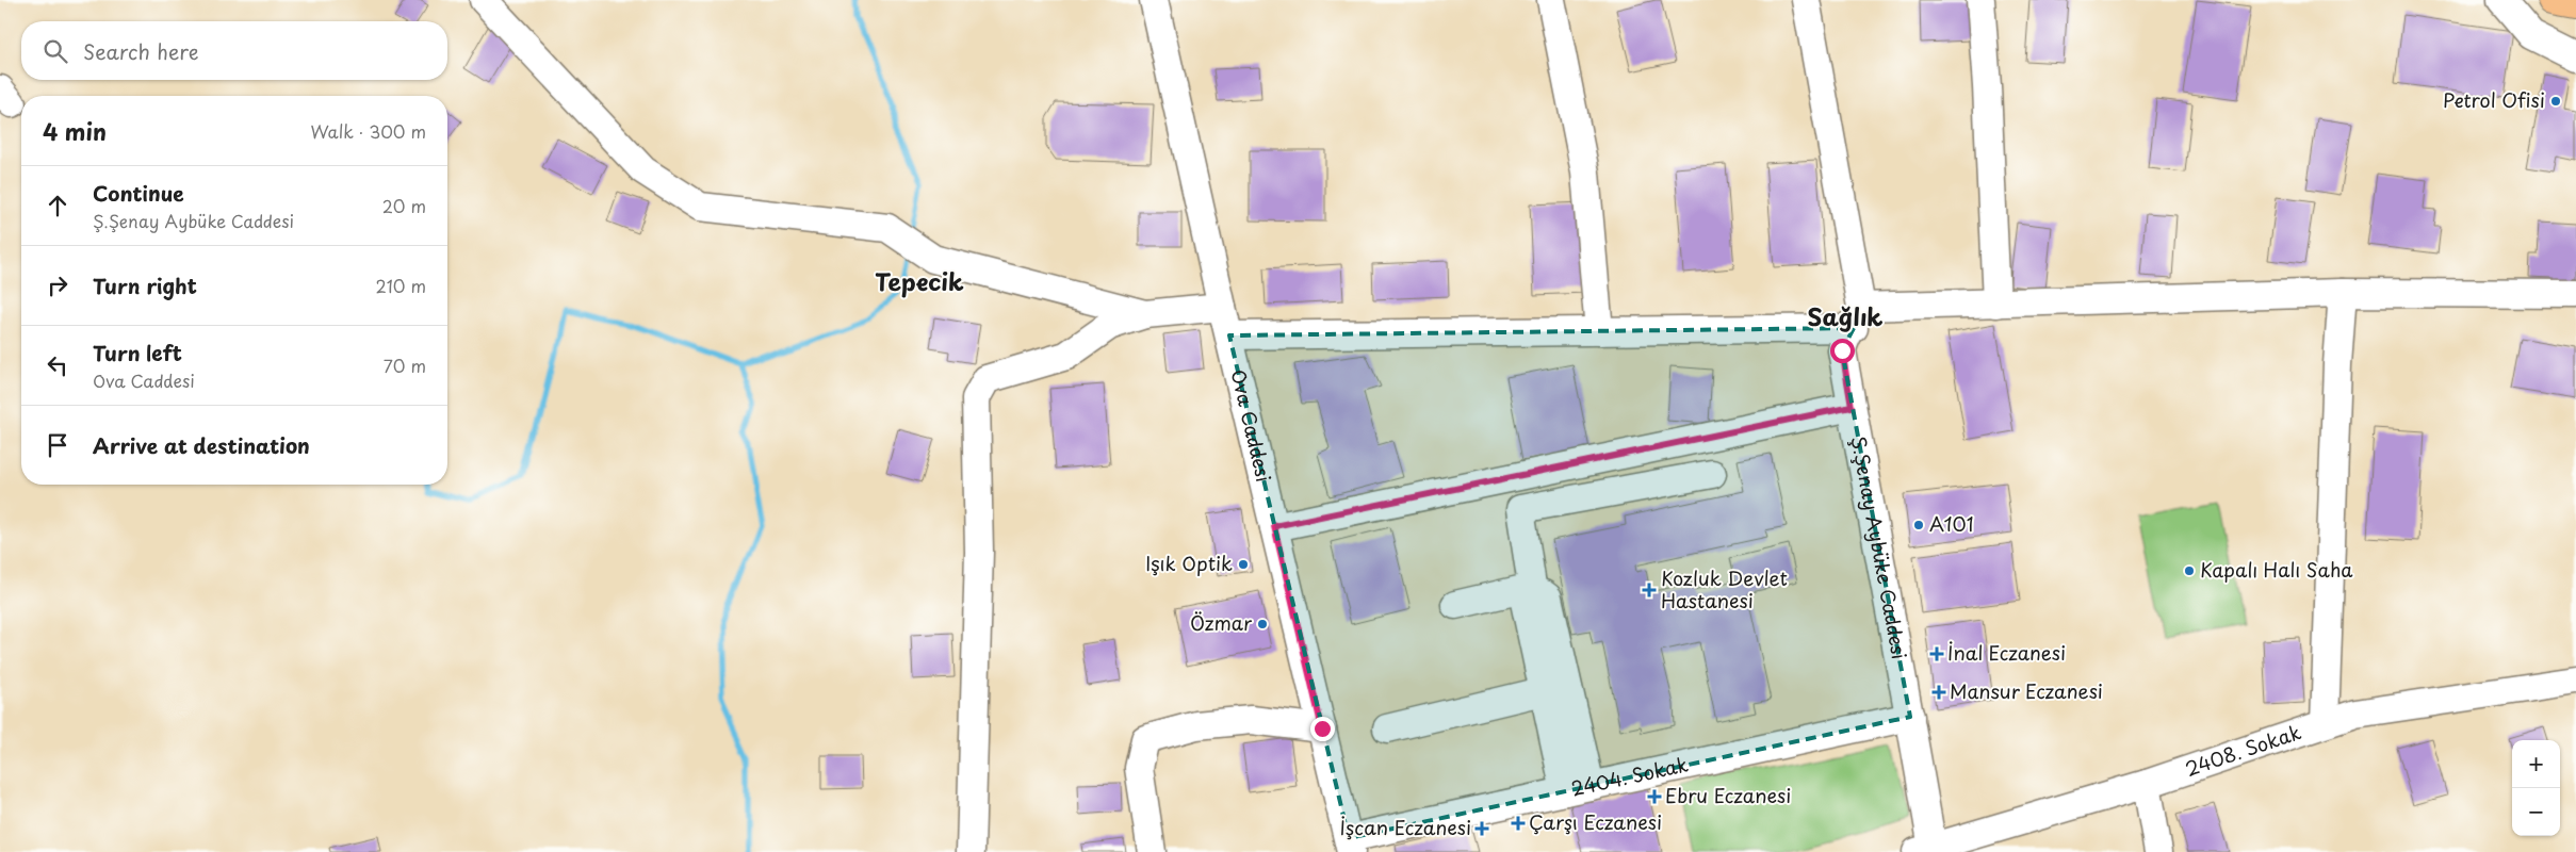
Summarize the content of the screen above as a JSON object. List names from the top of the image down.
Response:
{
  "streets": {
    "street": [
      "Ova Caddesi",
      "Ş.Şenay Aybüke Caddesi",
      "2408. Sokak",
      "2404. Sokak"
    ]
  },
  "crossings": [
    ["Ova Caddesi", "2404. Sokak"],
    ["Ş.Şenay Aybüke Caddesi", "2408. Sokak"],
    ["Ş.Şenay Aybüke Caddesi", "2404. Sokak"]
  ],
  "districts": ["Tepecik", "Sağlık"],
  "places": {
    "other": [
      "Petrol Ofisi",
      "A101",
      "Işık Optik",
      "Kapalı Halı Saha",
      "Özmar"
    ],
    "health": [
      "Kozluk Devlet Hastanesi",
      "İnal Eczanesi",
      "Mansur Eczanesi",
      "Ebru Eczanesi",
      "Çarşı Eczanesi",
      "İşcan Eczanesi"
    ]
  },
  "page": {
    "search": "Search here",
    "heading": ["4 min", "Walk · 300 m"],
    "list": [
      ["Continue", "Ş.Şenay Aybüke Caddesi", "20 m"],
      ["Turn right", "210 m"],
      ["Turn left", "Ova Caddesi", "70 m"],
      "Arrive at destination"
    ],
    "map_buttons": ["+", "−"]
  }
}
